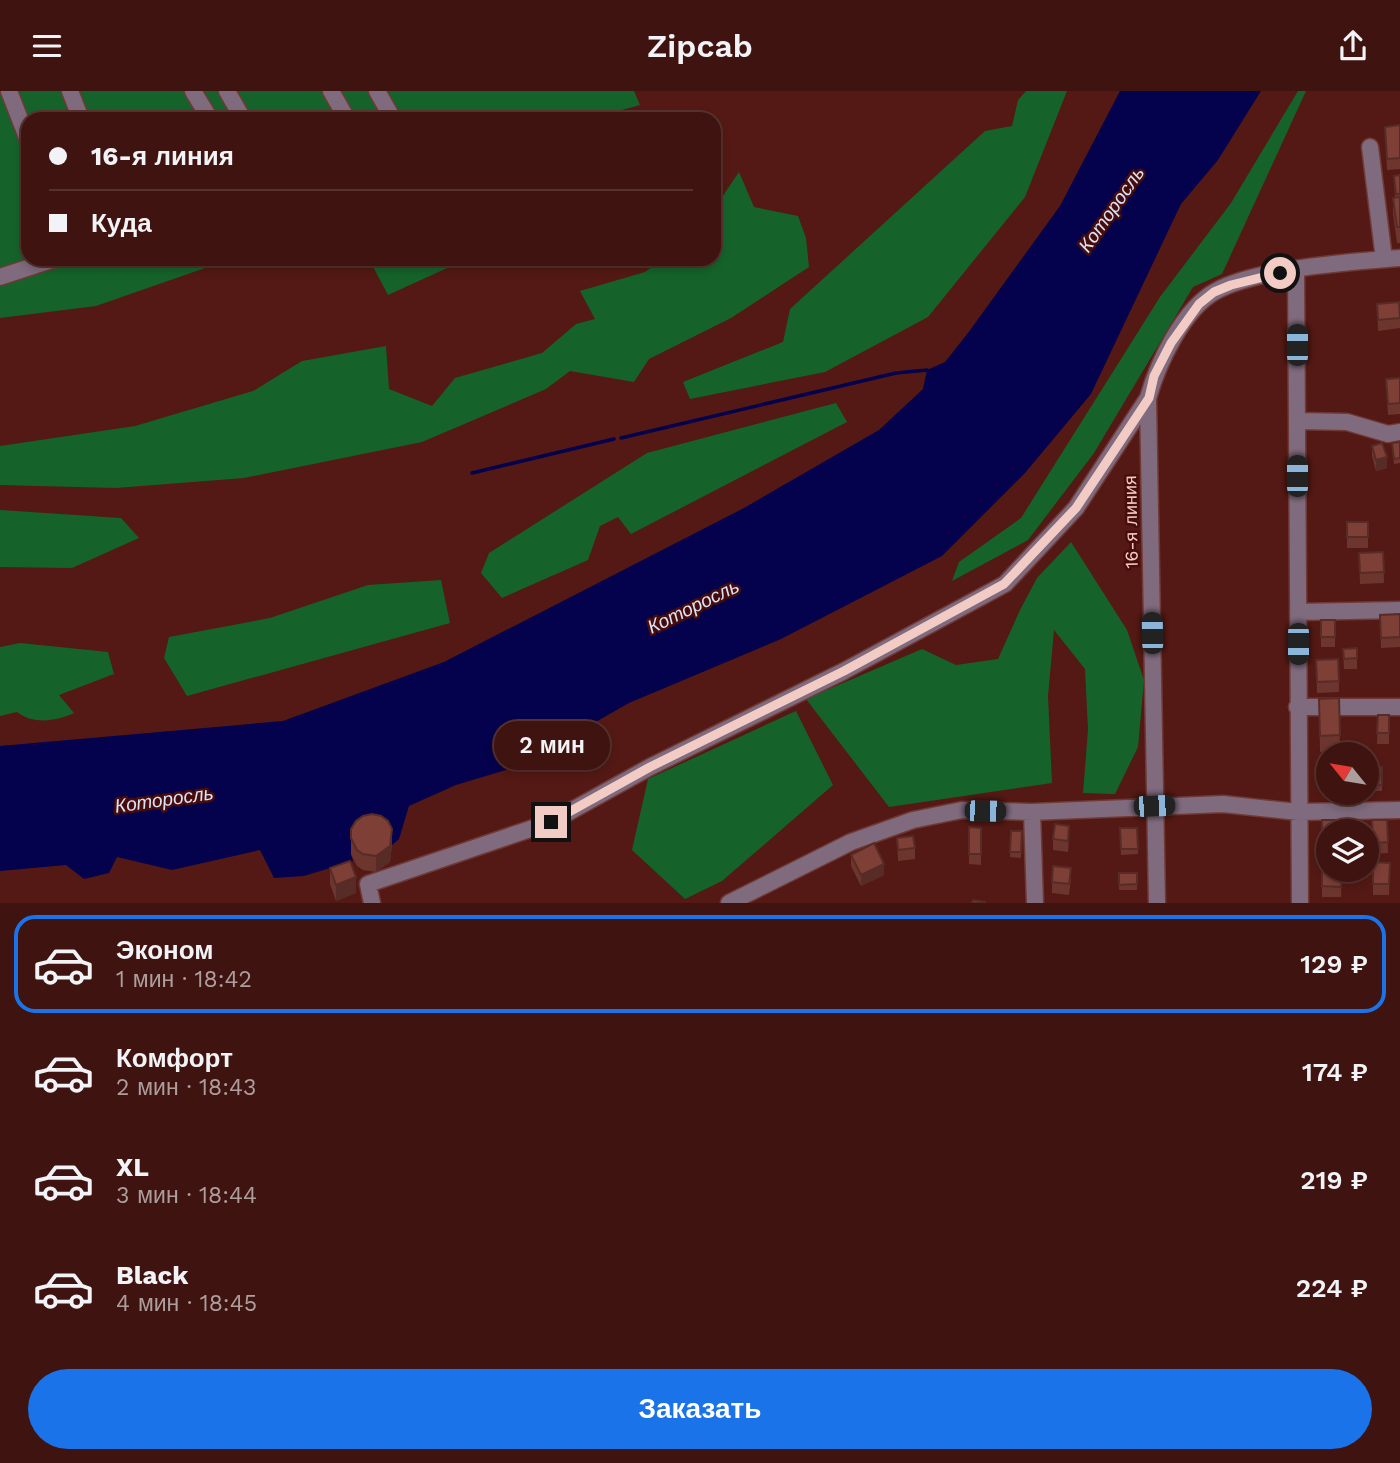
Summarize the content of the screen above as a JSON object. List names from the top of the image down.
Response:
{
  "streets": {
    "street": ["16-я линия"]
  },
  "water": ["Которосль"],
  "north": "top left",
  "page": {
    "header": "Zipcab",
    "banner": ["16-я линия", "Куда"],
    "bubble": "2 мин",
    "list": [
      {
        "name": "Эконом",
        "note": "1 мин · 18:42",
        "value": "129 ₽"
      },
      {
        "name": "Комфорт",
        "note": "2 мин · 18:43",
        "value": "174 ₽"
      },
      {
        "name": "XL",
        "note": "3 мин · 18:44",
        "value": "219 ₽"
      },
      {
        "name": "Black",
        "note": "4 мин · 18:45",
        "value": "224 ₽"
      }
    ],
    "buttons": "Заказать"
  }
}
